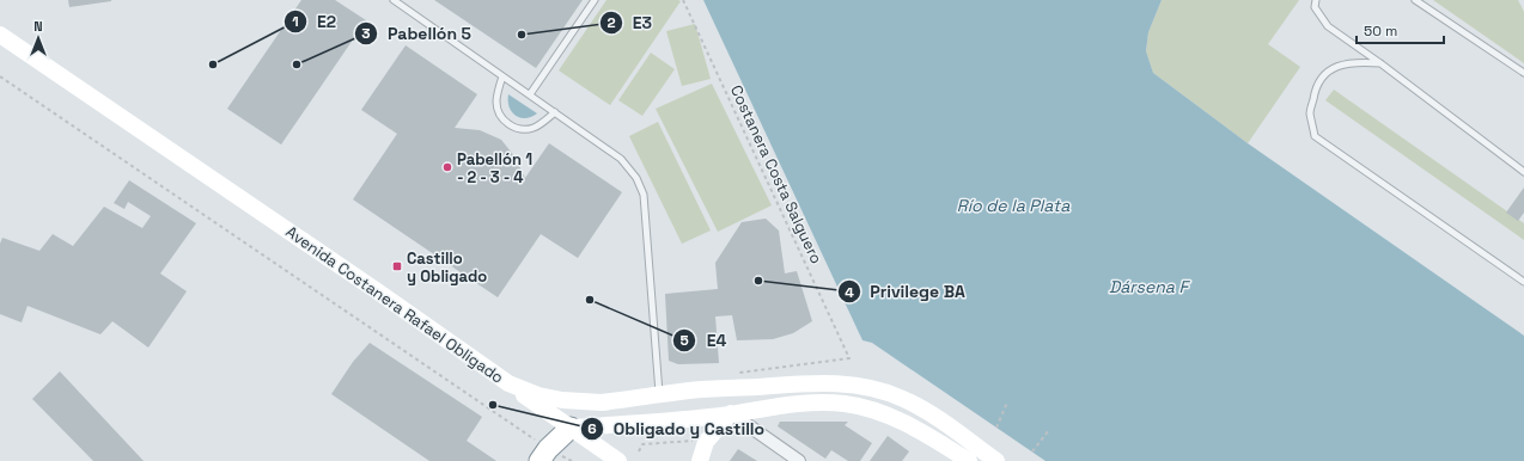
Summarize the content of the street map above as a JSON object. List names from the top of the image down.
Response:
{
  "streets": {
    "main road": ["Avenida Costanera Rafael Obligado"],
    "path": ["Costanera Costa Salguero"]
  },
  "water": ["Río de la Plata", "Dársena F"],
  "places": {
    "other": [
      "E3",
      "E2",
      "Pabellón 5",
      "Pabellón 1 - 2 - 3 - 4",
      "Privilege BA",
      "E4",
      "Obligado y Castillo"
    ],
    "transit": ["Castillo y Obligado"]
  },
  "scale_bar": "50 m",
  "north": "top"
}
